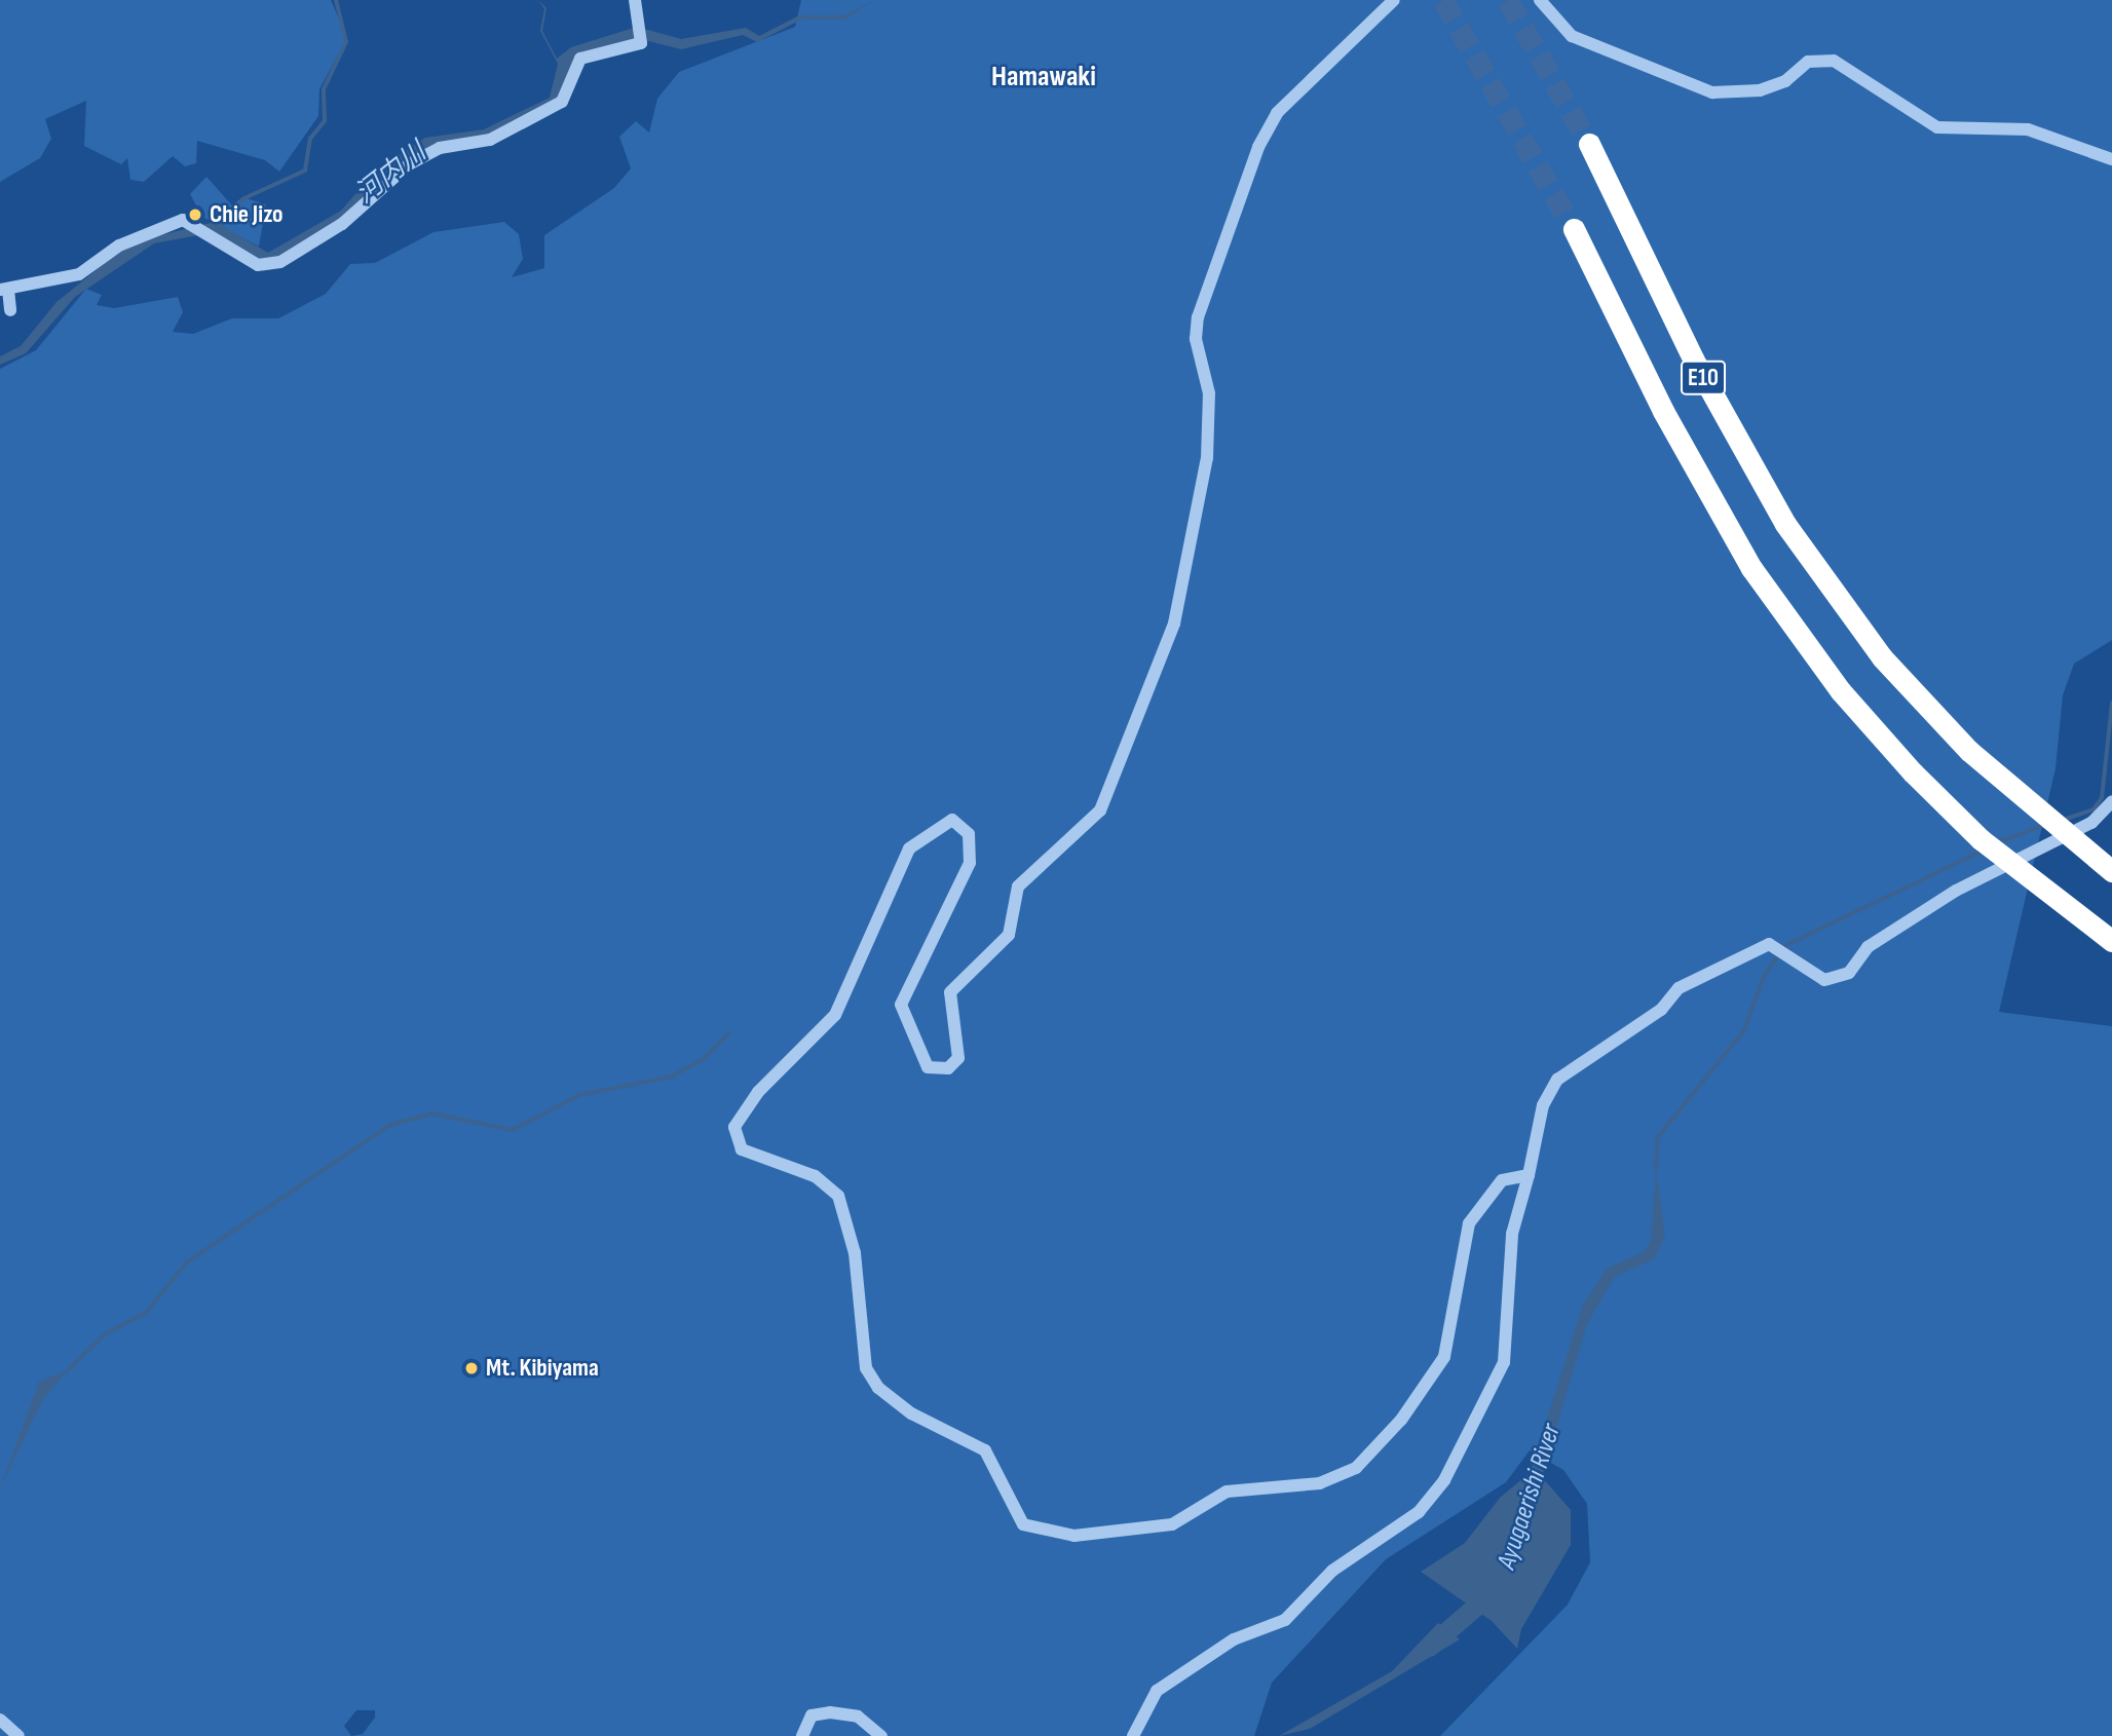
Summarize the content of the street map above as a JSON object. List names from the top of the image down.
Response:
{
  "streets": {
    "highway": ["E10"]
  },
  "districts": ["Hamawaki"],
  "water": ["河内川", "Ayugaerishi River"],
  "places": ["Chie Jizo", "Mt. Kibiyama"]
}
